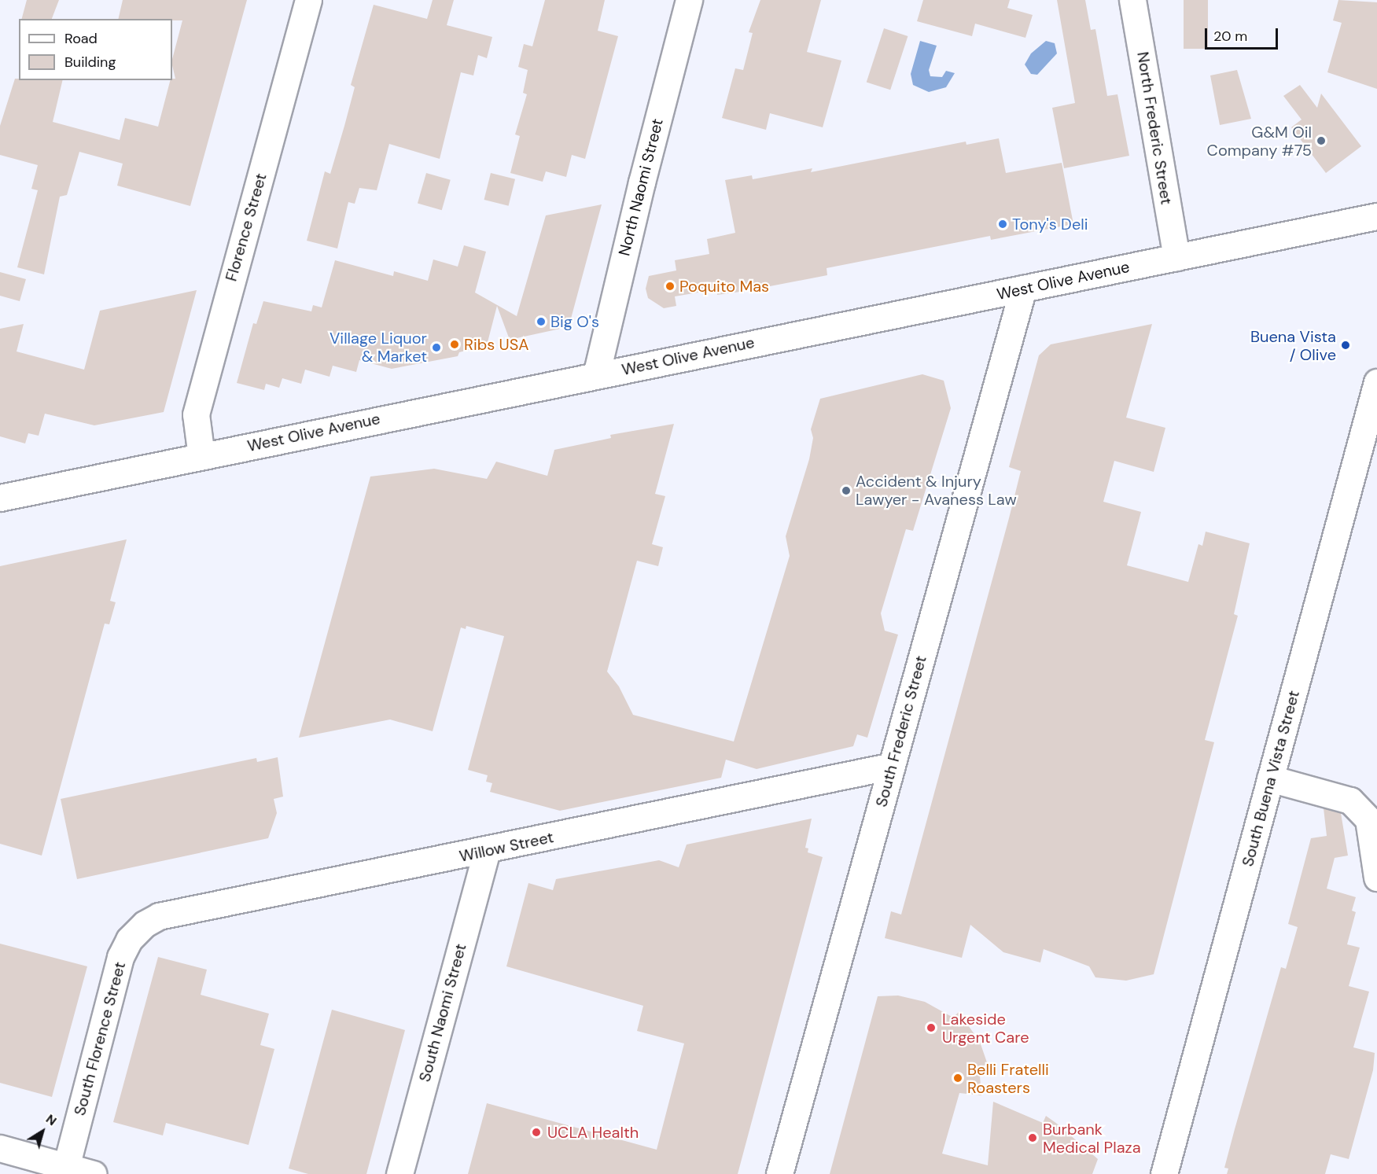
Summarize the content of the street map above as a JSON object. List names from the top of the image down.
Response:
{
  "streets": {
    "street": [
      "North Frederic Street",
      "North Naomi Street",
      "Florence Street",
      "West Olive Avenue",
      "South Frederic Street",
      "South Buena Vista Street",
      "Willow Street",
      "South Naomi Street",
      "South Florence Street"
    ]
  },
  "crossings": [
    ["North Frederic Street", "West Olive Avenue"],
    ["North Naomi Street", "West Olive Avenue"],
    ["Florence Street", "West Olive Avenue"],
    ["West Olive Avenue", "South Frederic Street"],
    ["South Frederic Street", "Willow Street"],
    ["Willow Street", "South Naomi Street"],
    ["Willow Street", "South Florence Street"]
  ],
  "places": [
    "G&M Oil Company #75",
    "Tony's Deli",
    "Poquito Mas",
    "Big O's",
    "Ribs USA",
    "Buena Vista / Olive",
    "Village Liquor & Market",
    "Accident & Injury Lawyer - Avaness Law",
    "Lakeside Urgent Care",
    "Belli Fratelli Roasters",
    "UCLA Health",
    "Burbank Medical Plaza"
  ],
  "legend": ["Road", "Building"],
  "scale_bar": "20 m",
  "north": "top right"
}
